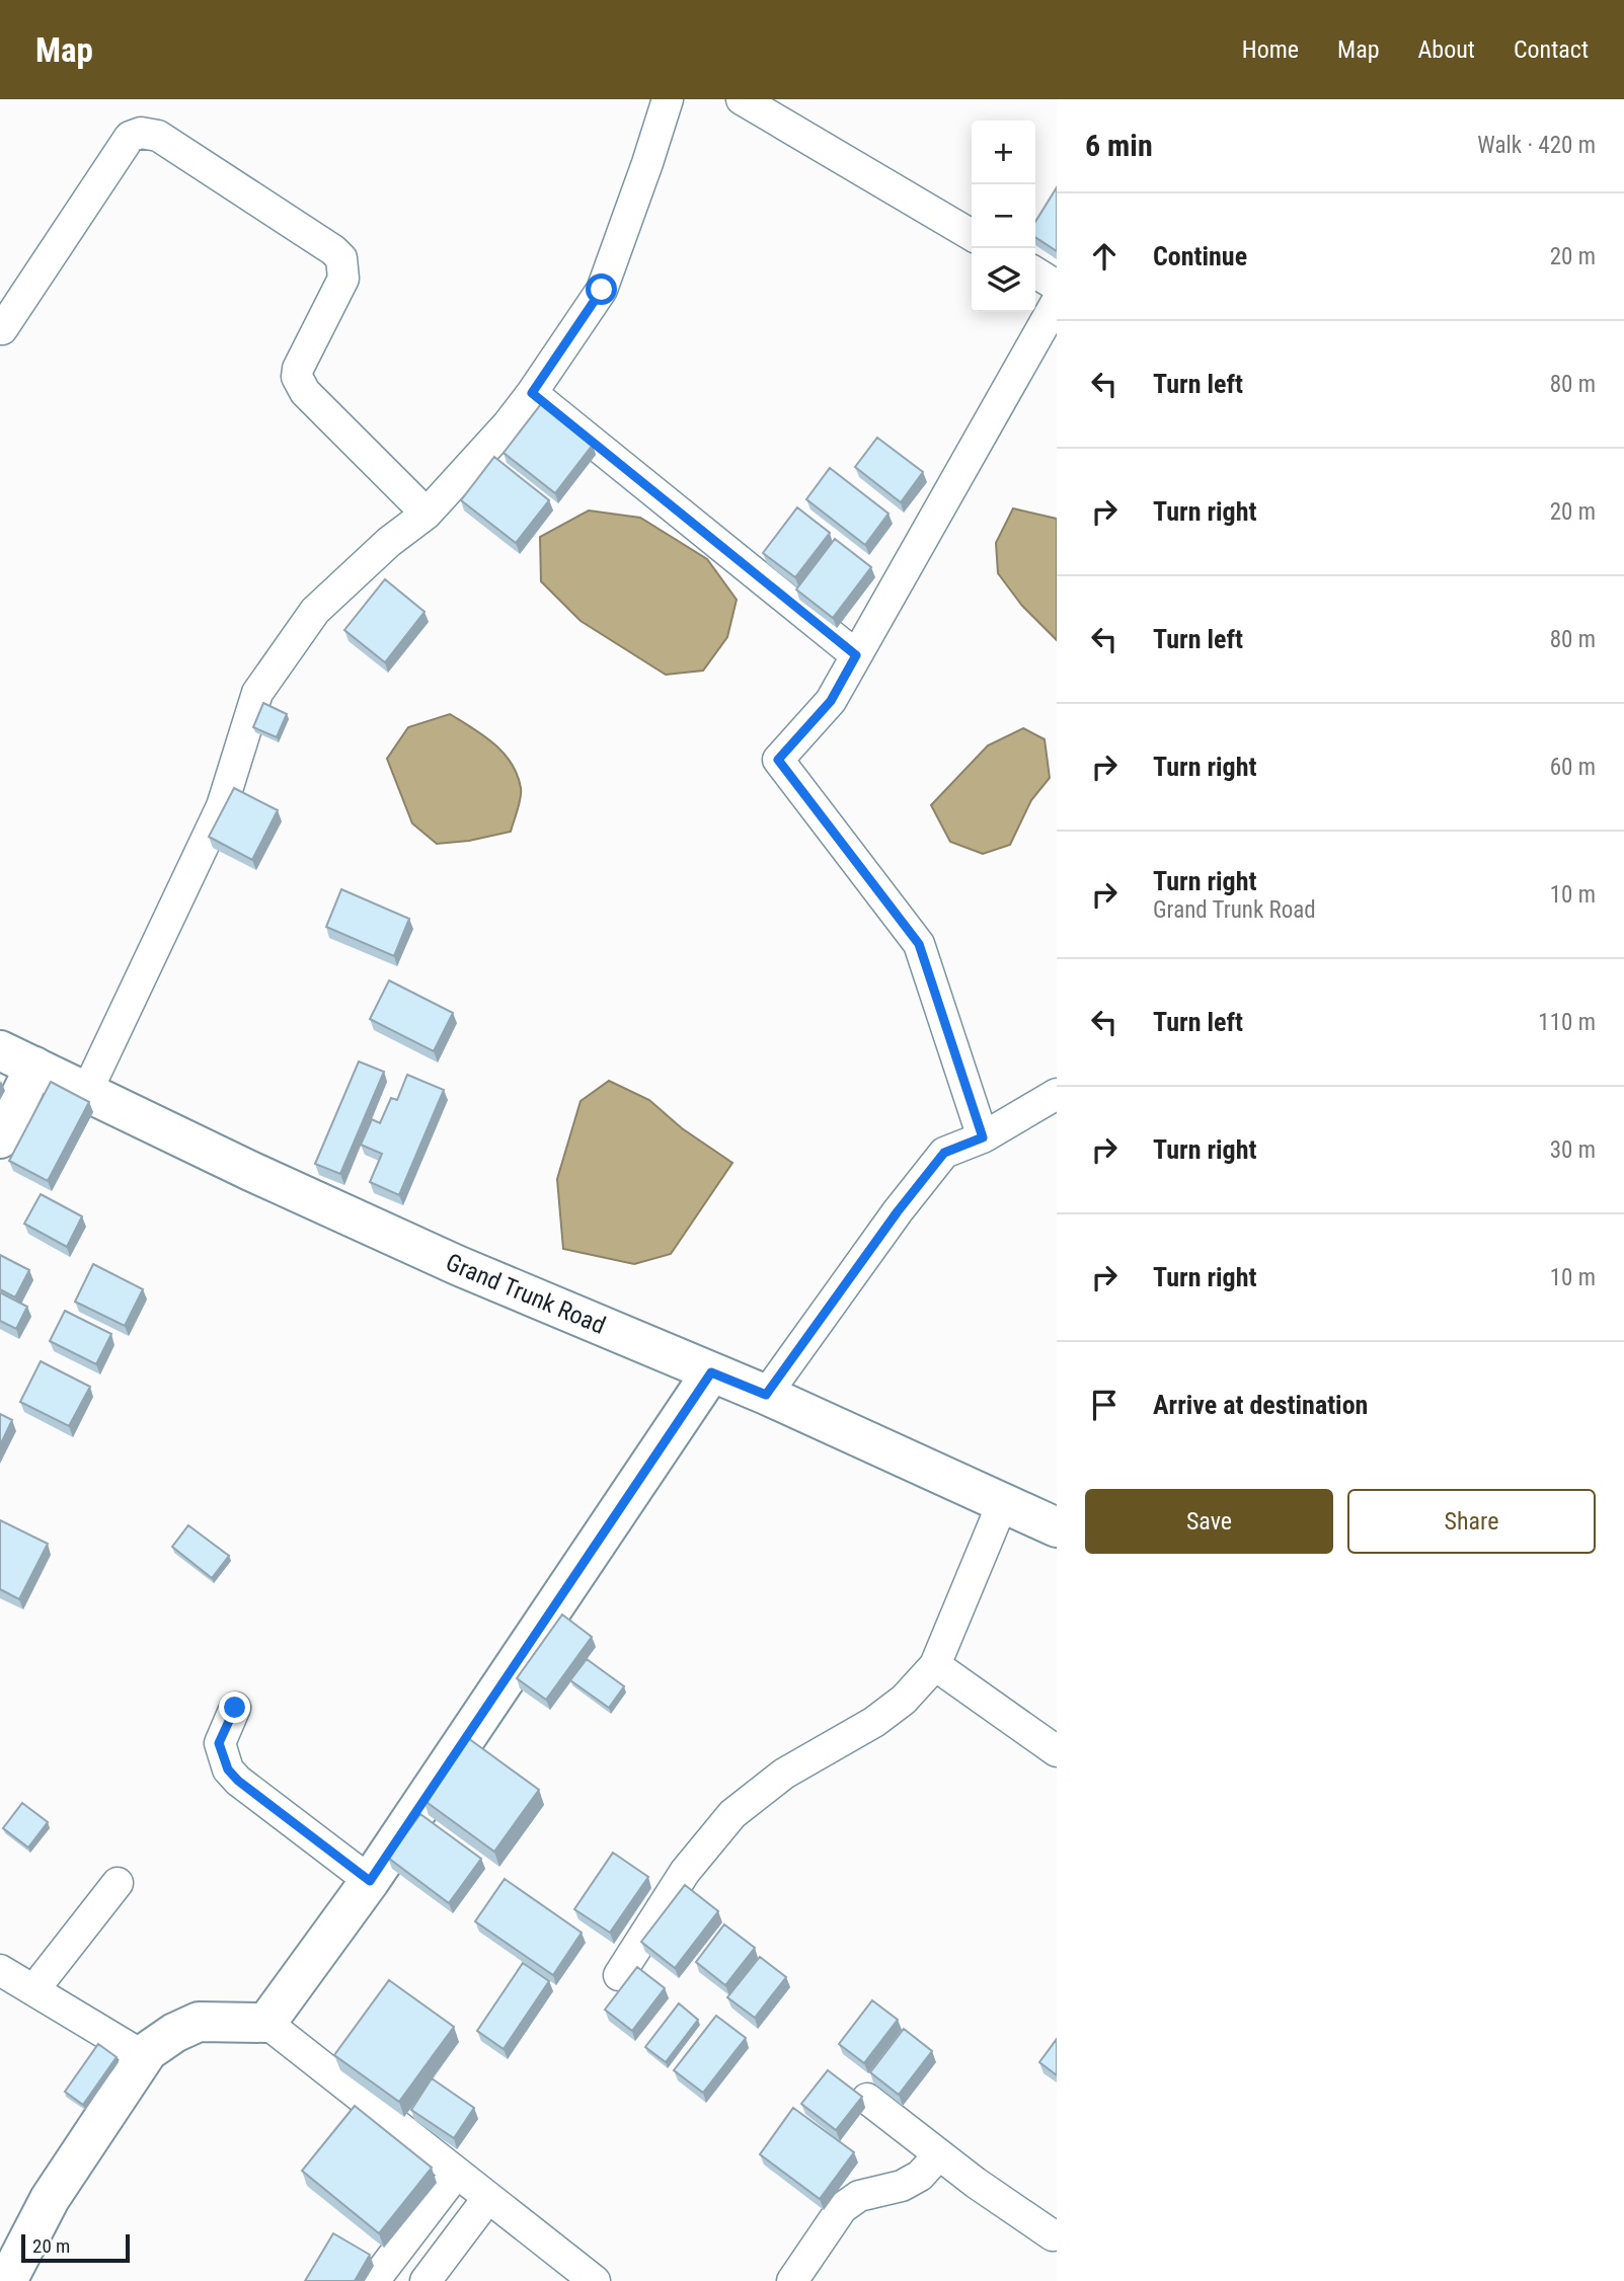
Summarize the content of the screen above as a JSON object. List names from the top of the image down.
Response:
{
  "streets": {
    "street": ["Grand Trunk Road"]
  },
  "scale_bar": "20 m",
  "page": {
    "header": "Map",
    "nav": [
      "Home",
      "Map",
      "About",
      "Contact"
    ],
    "heading": ["6 min", "Walk · 420 m"],
    "map_buttons": ["+", "−"],
    "list": [
      ["Continue", "20 m"],
      ["Turn left", "80 m"],
      ["Turn right", "20 m"],
      ["Turn left", "80 m"],
      ["Turn right", "60 m"],
      ["Turn right", "Grand Trunk Road", "10 m"],
      ["Turn left", "110 m"],
      ["Turn right", "30 m"],
      ["Turn right", "10 m"],
      "Arrive at destination"
    ],
    "buttons": ["Save", "Share"],
    "scale": "20 m"
  }
}
